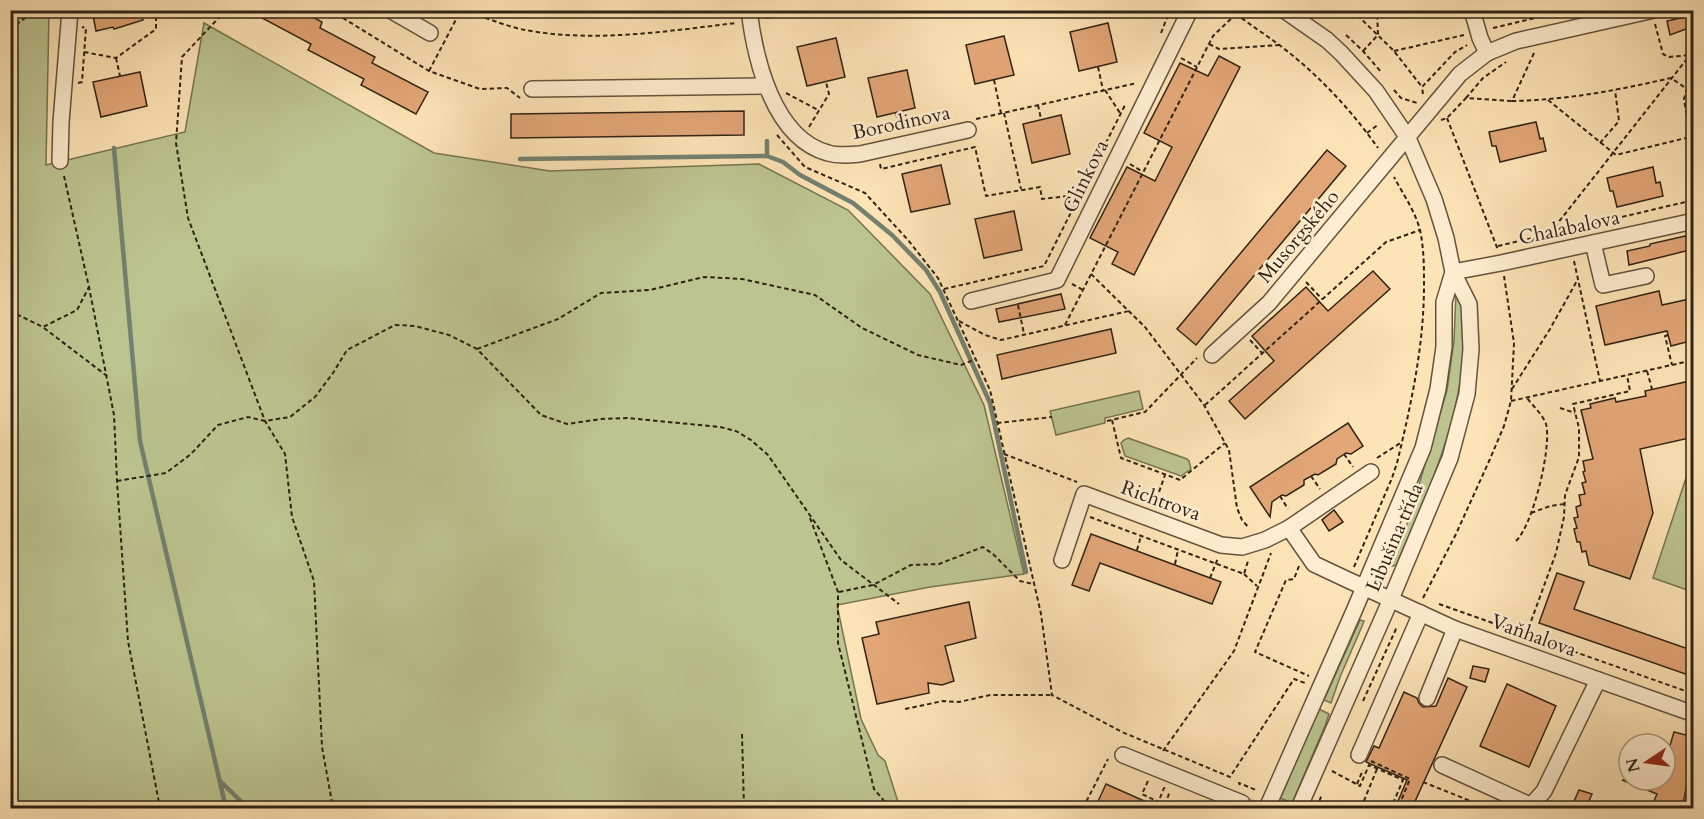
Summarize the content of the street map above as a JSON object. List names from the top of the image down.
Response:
{
  "streets": {
    "street": [
      "Borodinova",
      "Glinkova",
      "Chalabalova",
      "Musorgského",
      "Richtrova",
      "Libušina třída",
      "Vaňhalova"
    ]
  },
  "crossings": [
    ["Chalabalova", "Libušina třída"],
    ["Musorgského", "Libušina třída"],
    ["Libušina třída", "Vaňhalova"]
  ],
  "north": "left"
}
